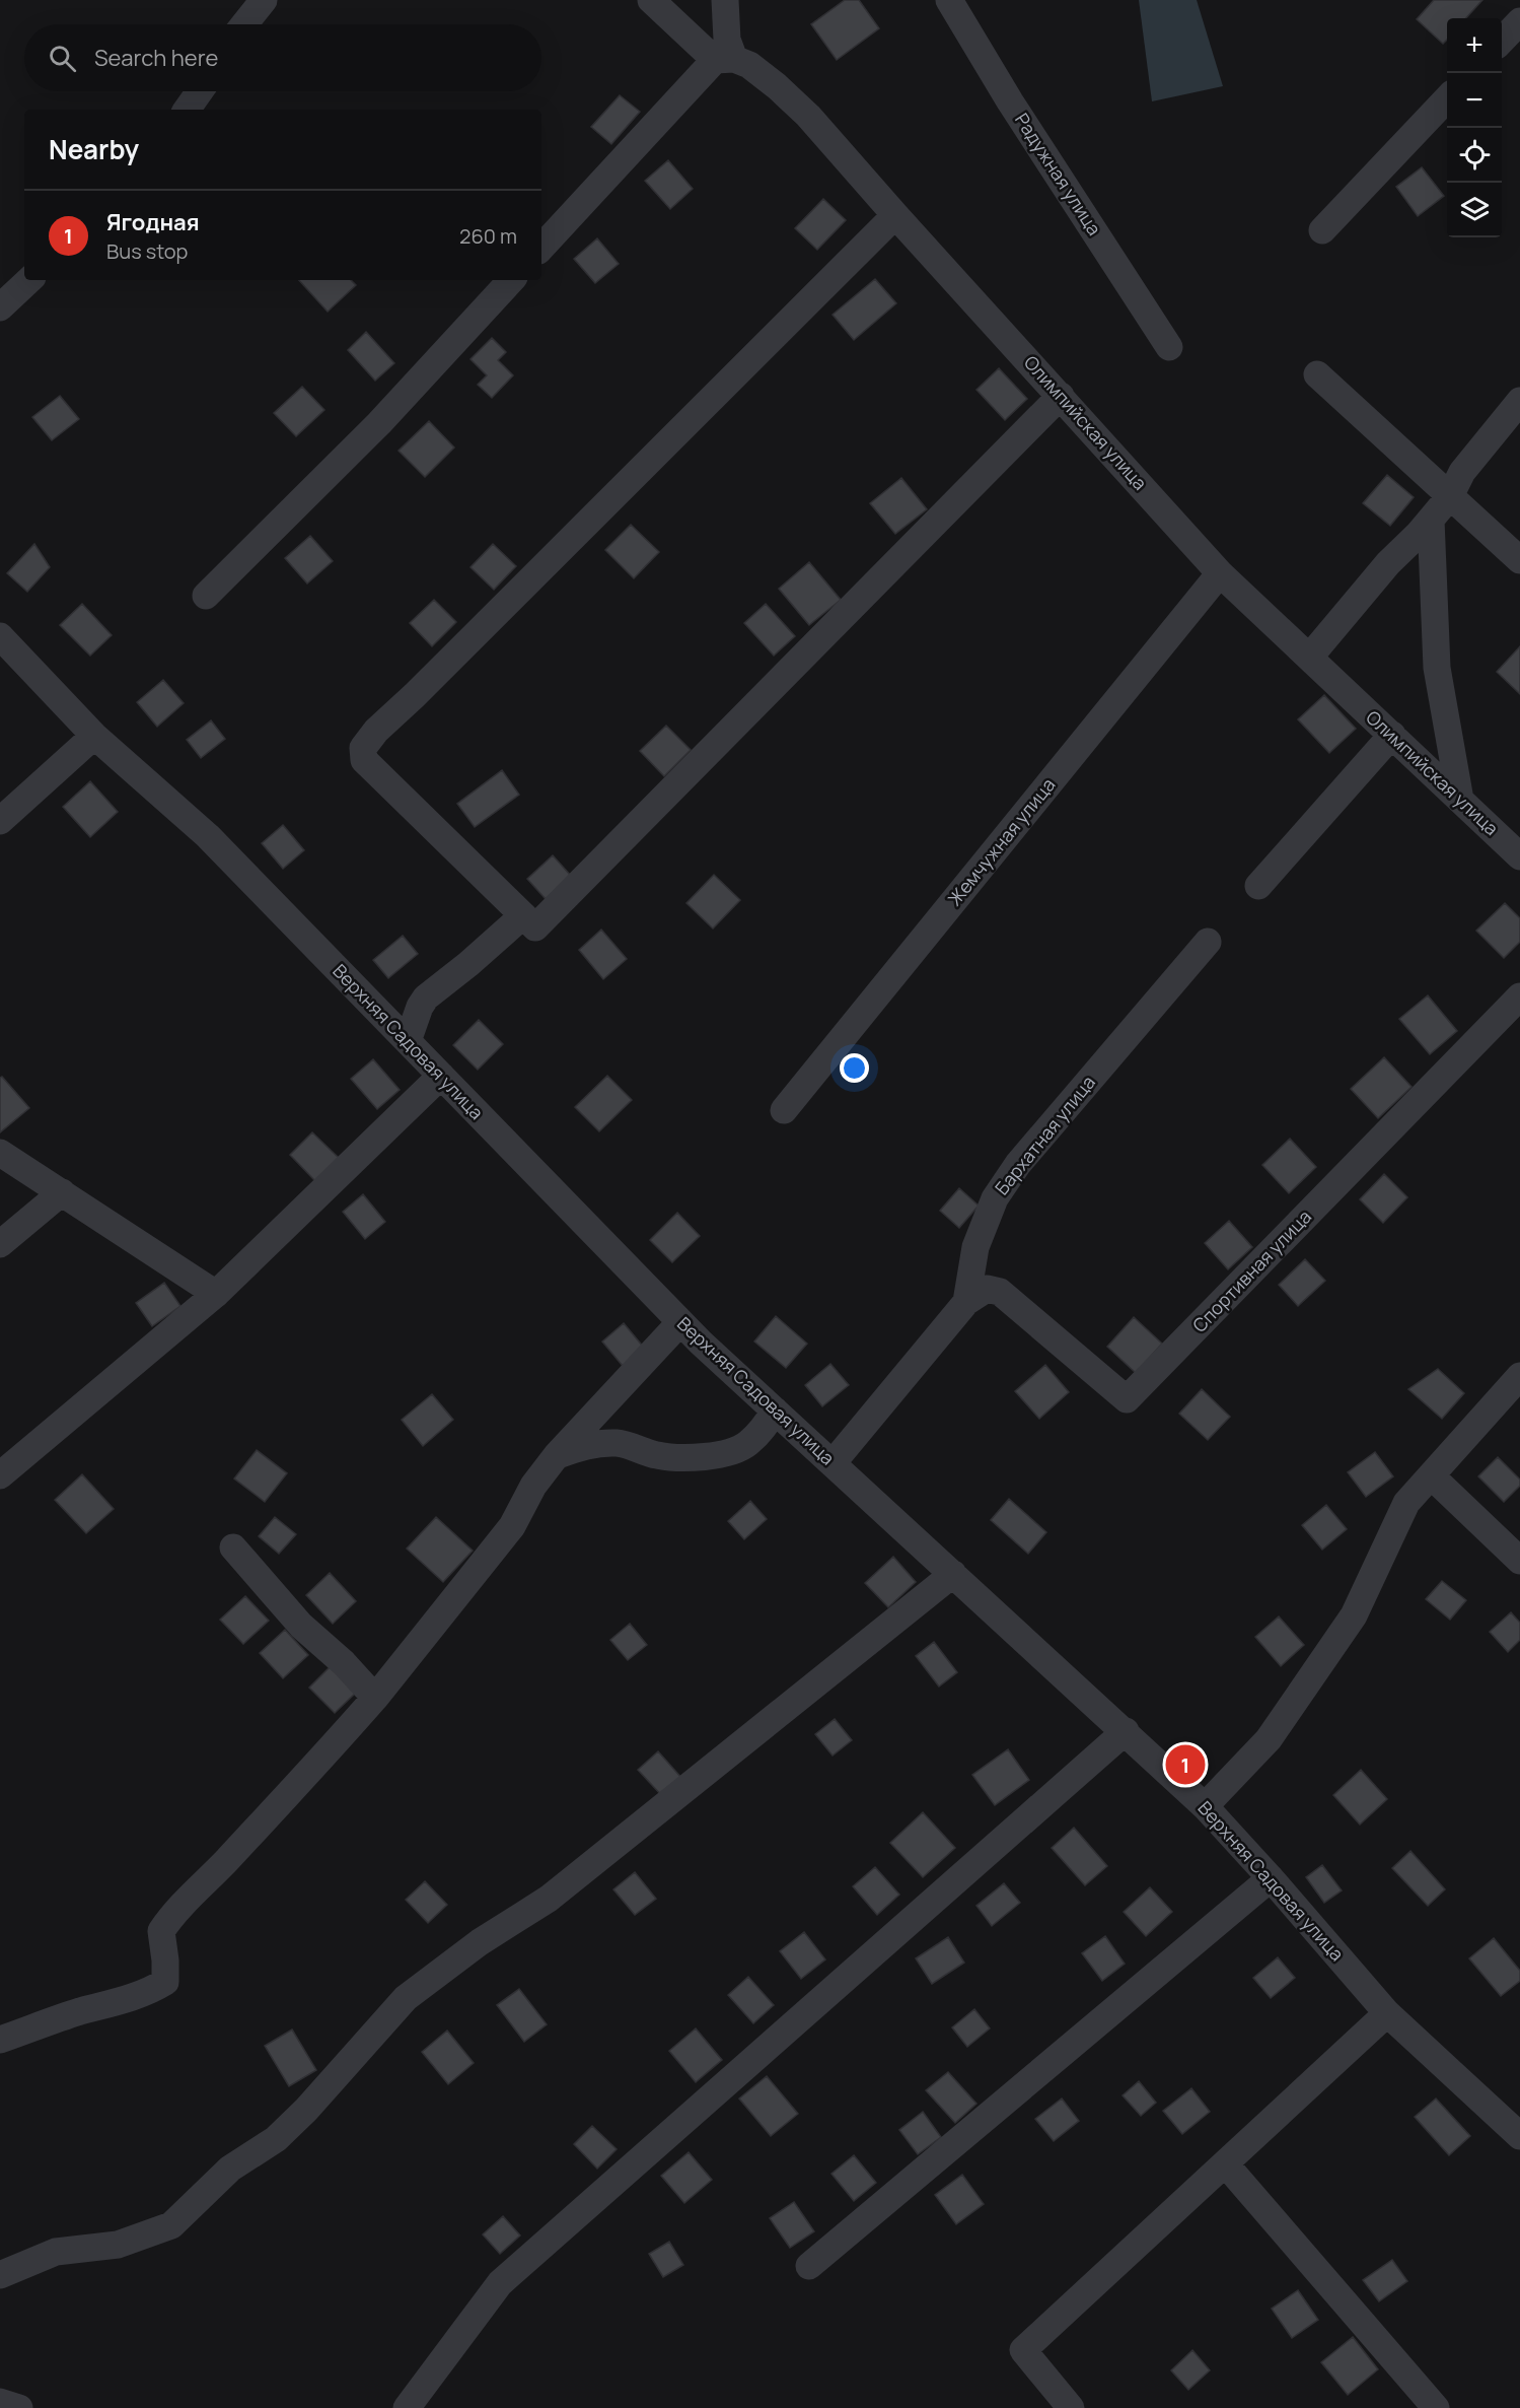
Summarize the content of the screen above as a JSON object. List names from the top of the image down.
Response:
{
  "streets": {
    "street": [
      "Радужная улица",
      "Олимпийская улица",
      "Жемчужная улица",
      "Верхняя Садовая улица",
      "Бархатная улица",
      "Спортивная улица"
    ]
  },
  "crossings": [
    ["Олимпийская улица", "Жемчужная улица"],
    ["Бархатная улица", "Спортивная улица"]
  ],
  "page": {
    "map_buttons": ["+", "−"],
    "search": "Search here",
    "heading": "Nearby",
    "list": [
      {
        "mark": "1",
        "name": "Ягодная",
        "note": "Bus stop",
        "value": "260 m"
      }
    ],
    "pins": "1"
  }
}
